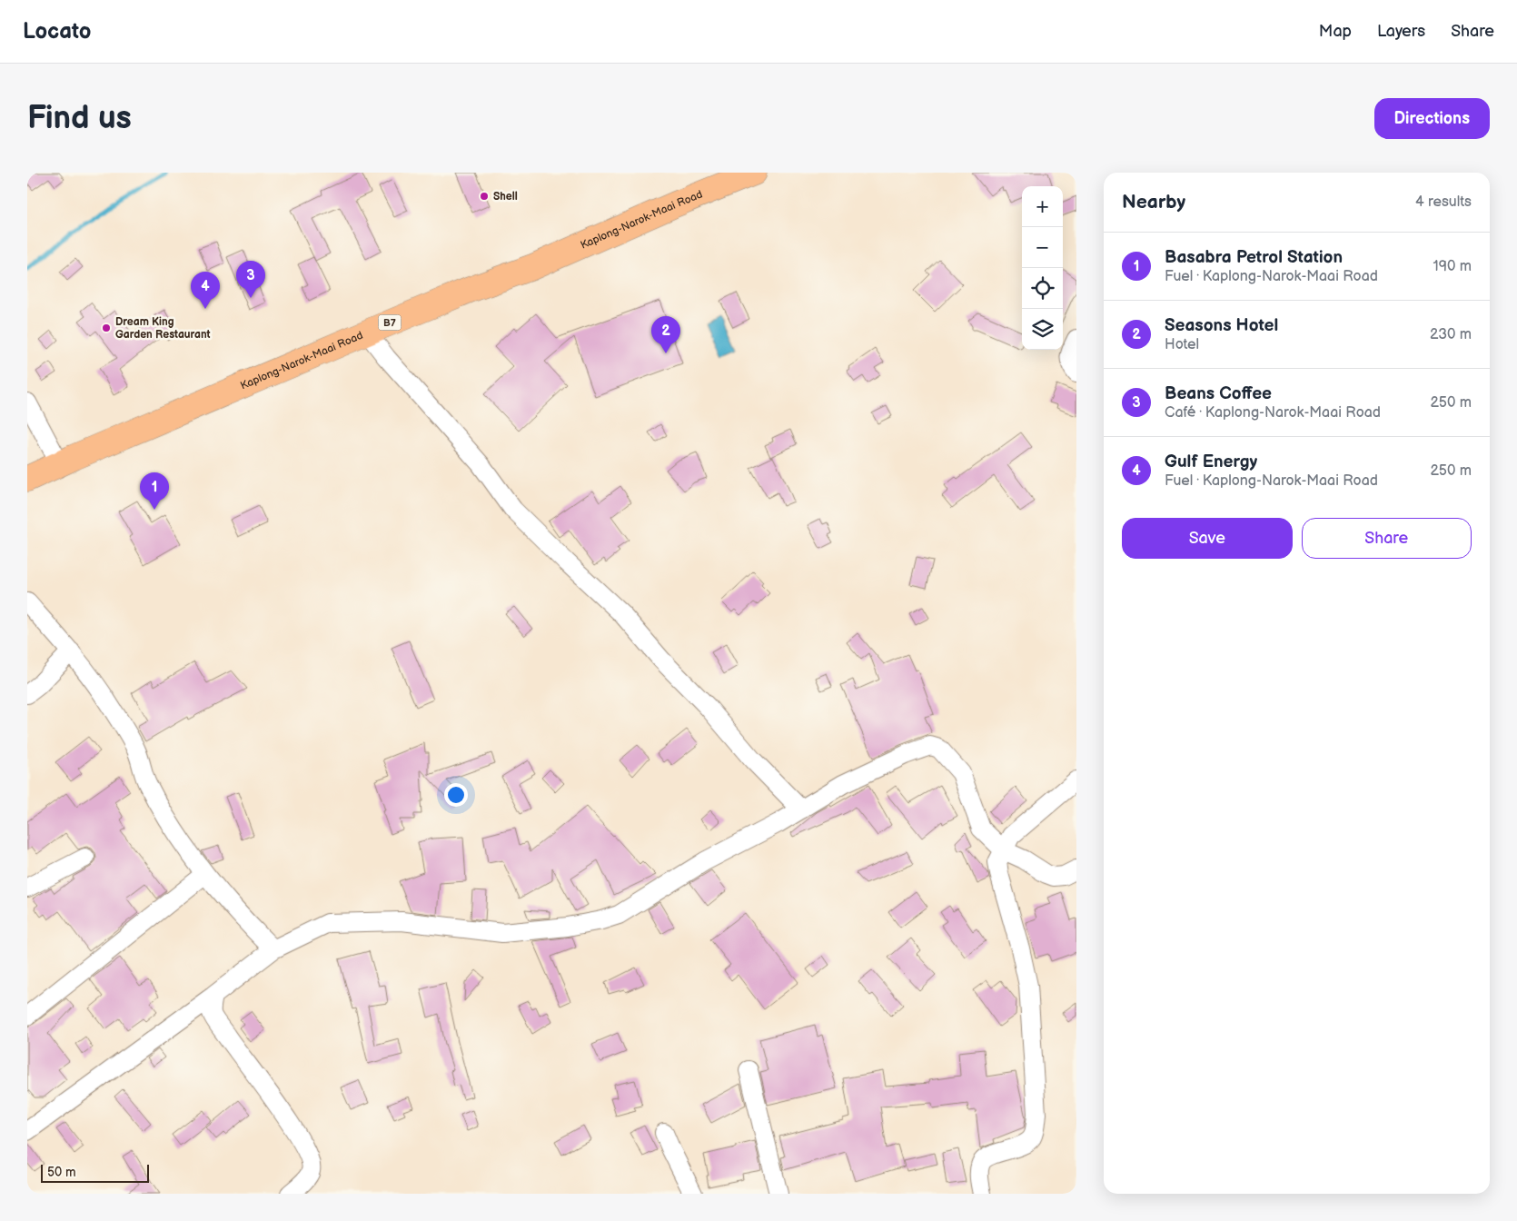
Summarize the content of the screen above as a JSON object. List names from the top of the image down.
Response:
{
  "streets": {
    "highway": ["Kaplong-Narok-Maai Road", "B7"]
  },
  "places": ["Shell", "Dream King Garden Restaurant"],
  "scale_bar": "50 m",
  "page": {
    "header": "Locato",
    "nav": ["Map", "Layers", "Share"],
    "buttons": [
      "Directions",
      ["Save", "Share"]
    ],
    "title": "Find us",
    "heading": ["Nearby", "4 results"],
    "map_buttons": ["+", "−"],
    "list": [
      {
        "mark": "1",
        "name": "Basabra Petrol Station",
        "note": "Fuel · Kaplong-Narok-Maai Road",
        "value": "190 m"
      },
      {
        "mark": "2",
        "name": "Seasons Hotel",
        "note": "Hotel",
        "value": "230 m"
      },
      {
        "mark": "3",
        "name": "Beans Coffee",
        "note": "Café · Kaplong-Narok-Maai Road",
        "value": "250 m"
      },
      {
        "mark": "4",
        "name": "Gulf Energy",
        "note": "Fuel · Kaplong-Narok-Maai Road",
        "value": "250 m"
      }
    ],
    "pins": [
      "3",
      "4",
      "2",
      "1"
    ],
    "scale": "50 m"
  }
}
